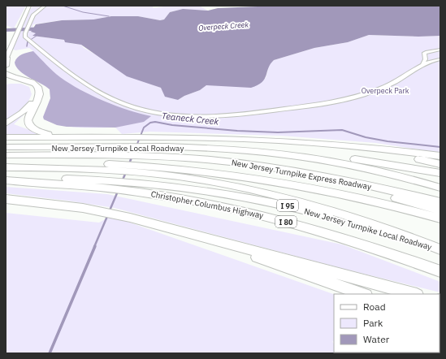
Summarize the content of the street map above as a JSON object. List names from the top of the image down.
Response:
{
  "streets": {
    "highway": [
      "New Jersey Turnpike Local Roadway",
      "New Jersey Turnpike Express Roadway",
      "Christopher Columbus Highway",
      "I 95",
      "I 80"
    ]
  },
  "crossings": [
    ["New Jersey Turnpike Local Roadway", "New Jersey Turnpike Express Roadway"],
    ["New Jersey Turnpike Local Roadway", "Christopher Columbus Highway"]
  ],
  "water": ["Overpeck Creek", "Teaneck Creek"],
  "parks": ["Overpeck Park"],
  "legend": ["Road", "Park", "Water"]
}
